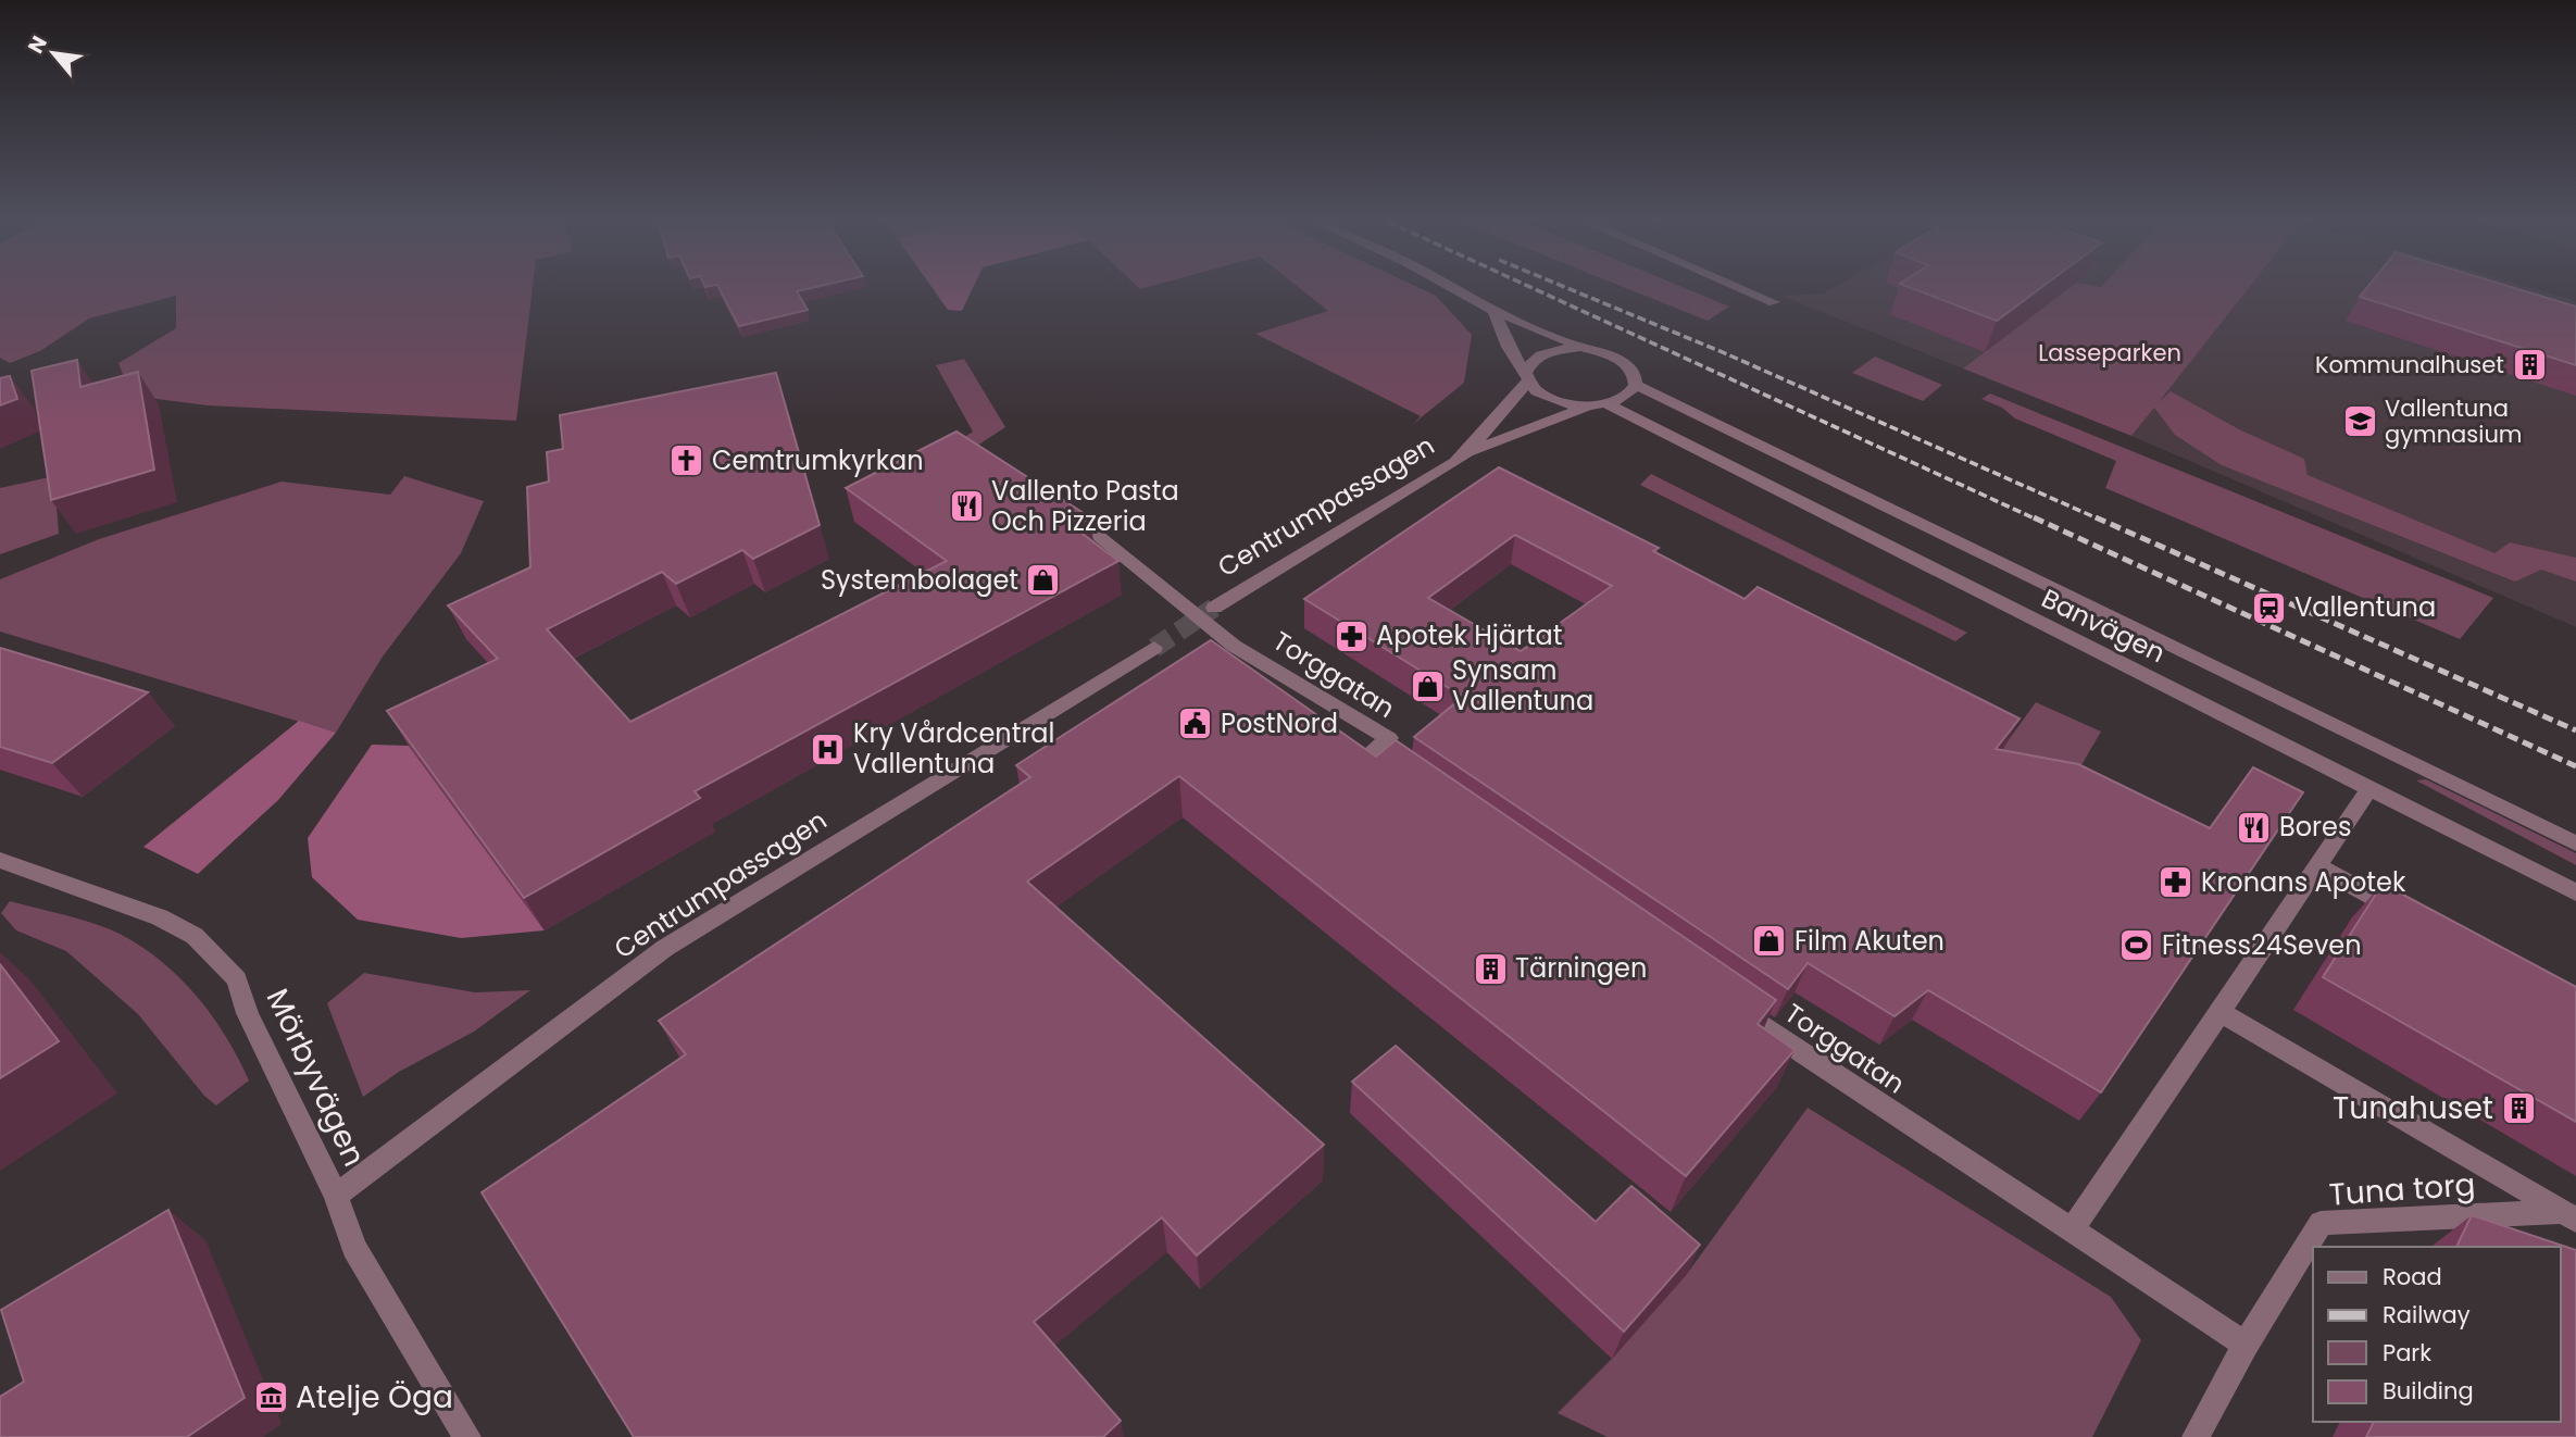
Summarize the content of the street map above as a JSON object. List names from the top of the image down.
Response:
{
  "streets": {
    "street": [
      "Centrumpassagen",
      "Banvägen",
      "Torggatan",
      "Mörbyvägen",
      "Tuna torg"
    ]
  },
  "crossings": [
    ["Centrumpassagen", "Banvägen"],
    ["Centrumpassagen", "Mörbyvägen"]
  ],
  "parks": ["Lasseparken"],
  "places": {
    "building": ["Kommunalhuset", "Tärningen", "Tunahuset"],
    "school or university": ["Vallentuna gymnasium"],
    "church": ["Cemtrumkyrkan"],
    "restaurant": ["Vallento Pasta Och Pizzeria", "Bores"],
    "shop": ["Systembolaget", "Synsam Vallentuna", "Film Akuten"],
    "station": ["Vallentuna"],
    "pharmacy": ["Apotek Hjärtat", "Kronans Apotek"],
    "public building": ["PostNord"],
    "hospital": ["Kry Vårdcentral Vallentuna"],
    "sports": ["Fitness24Seven"],
    "museum": ["Atelje Öga"]
  },
  "legend": [
    "Road",
    "Railway",
    "Park",
    "Building"
  ],
  "north": "top left"
}
